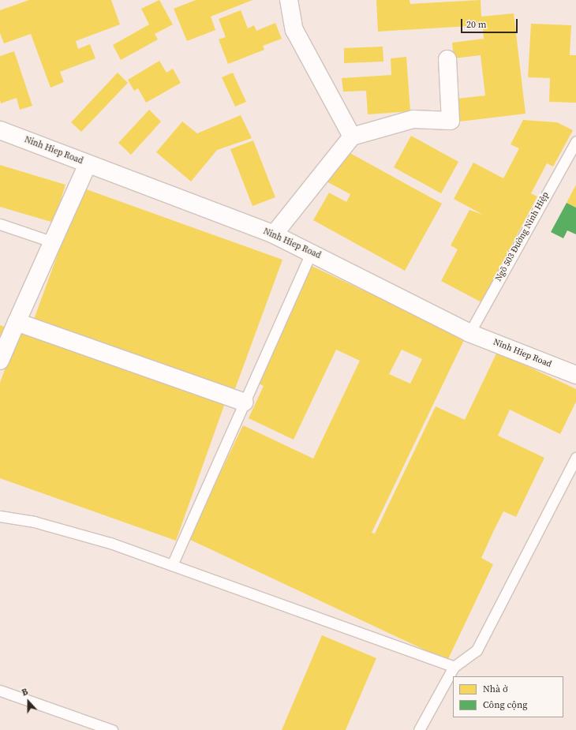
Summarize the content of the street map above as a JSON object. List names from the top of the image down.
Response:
{
  "streets": {
    "street": ["Ninh Hiep Road"],
    "lane": ["Ngõ 503 Đường Ninh Hiệp"]
  },
  "crossings": [
    ["Ninh Hiep Road", "Ngõ 503 Đường Ninh Hiệp"]
  ],
  "legend": ["Nhà ở", "Công cộng"],
  "scale_bar": "20 m",
  "north": "top"
}
